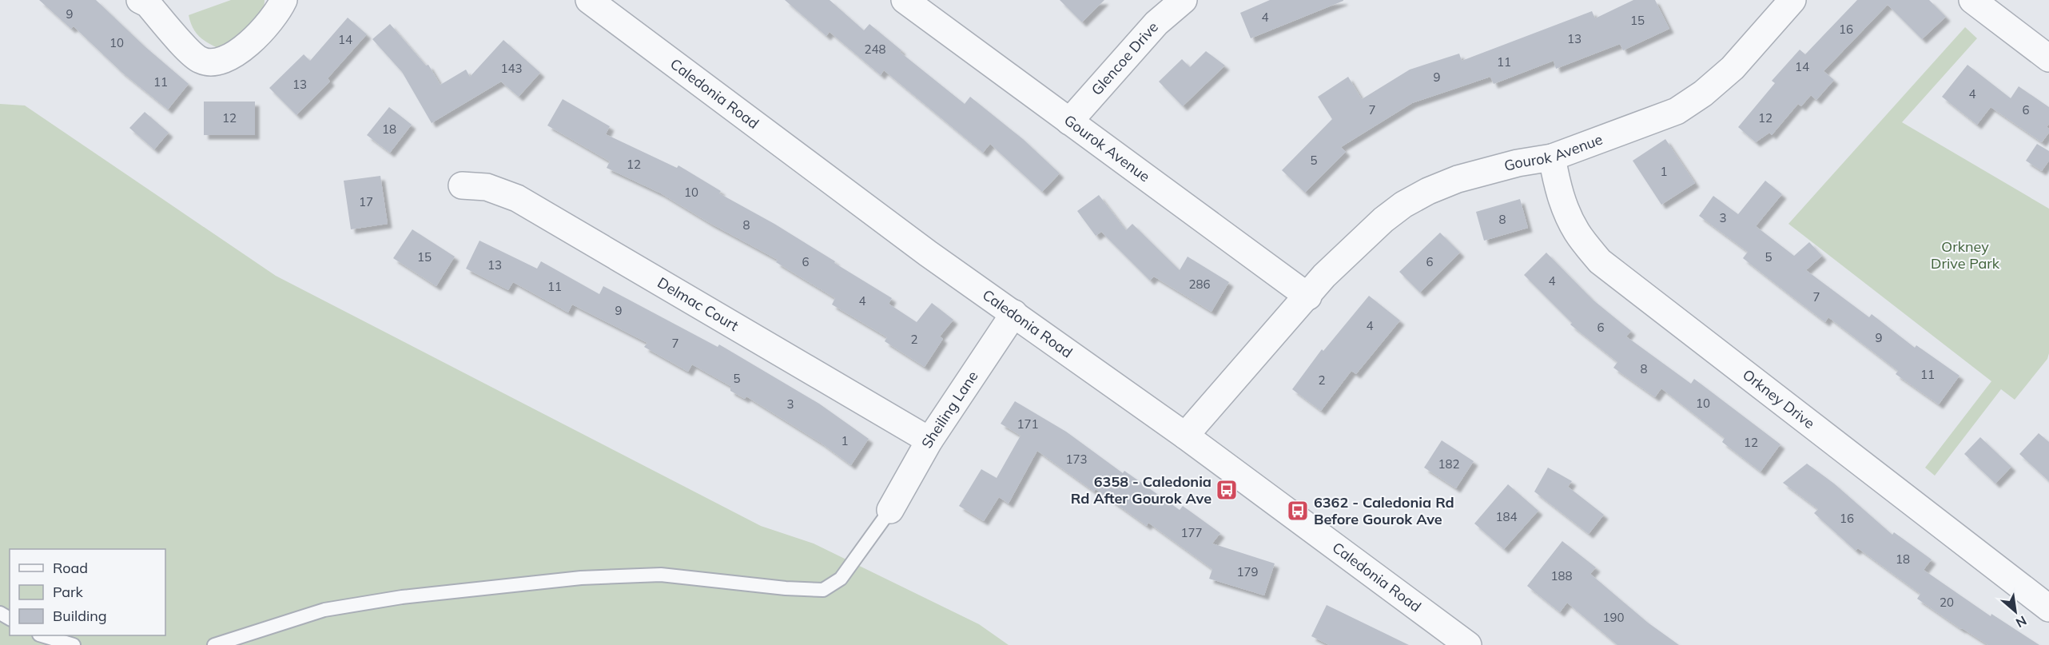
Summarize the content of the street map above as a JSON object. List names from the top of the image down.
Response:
{
  "streets": {
    "street": [
      "Glencoe Drive",
      "Caledonia Road",
      "Gourok Avenue",
      "Delmac Court",
      "Orkney Drive",
      "Sheiling Lane"
    ]
  },
  "crossings": [
    ["Glencoe Drive", "Gourok Avenue"],
    ["Caledonia Road", "Gourok Avenue"],
    ["Caledonia Road", "Sheiling Lane"],
    ["Gourok Avenue", "Orkney Drive"],
    ["Delmac Court", "Sheiling Lane"]
  ],
  "parks": ["Orkney Drive Park"],
  "places": {
    "bus stop": ["6358 - Caledonia Rd After Gourok Ave", "6362 - Caledonia Rd Before Gourok Ave"]
  },
  "house_numbers": [
    "9",
    "4",
    "15",
    "16",
    "13",
    "14",
    "10",
    "248",
    "11",
    "14",
    "143",
    "9",
    "11",
    "13",
    "4",
    "7",
    "6",
    "12",
    "12",
    "18",
    "5",
    "12",
    "1",
    "10",
    "17",
    "3",
    "8",
    "8",
    "15",
    "5",
    "6",
    "6",
    "13",
    "4",
    "286",
    "11",
    "7",
    "4",
    "9",
    "4",
    "6",
    "9",
    "2",
    "7",
    "8",
    "11",
    "5",
    "2",
    "10",
    "3",
    "171",
    "1",
    "12",
    "173",
    "182",
    "184",
    "16",
    "177",
    "18",
    "179",
    "188",
    "20",
    "190"
  ],
  "legend": ["Road", "Park", "Building"],
  "north": "bottom right"
}
